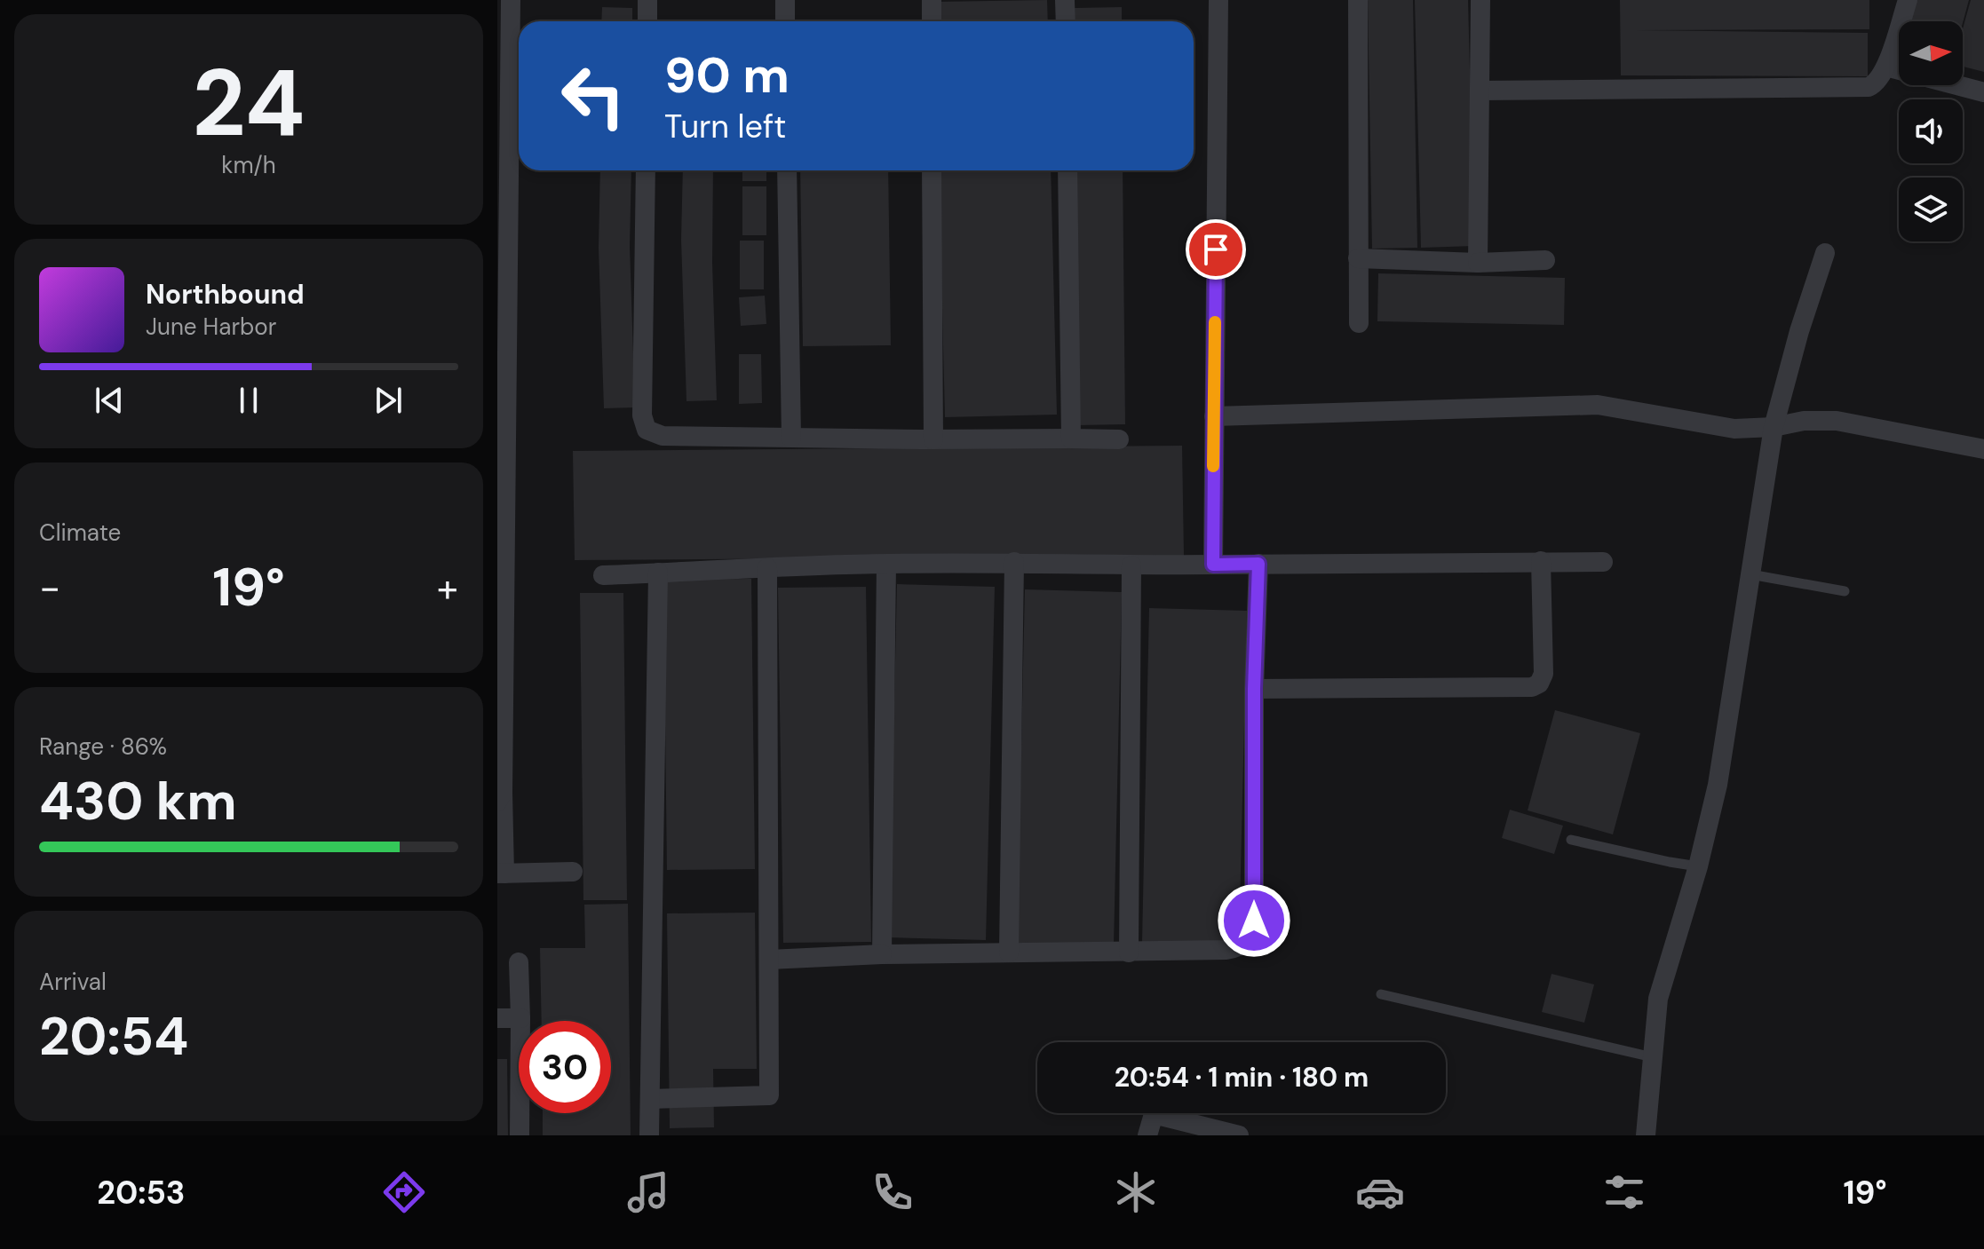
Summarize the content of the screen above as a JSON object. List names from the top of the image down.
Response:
{
  "north": "right",
  "page": {
    "tile": [
      ["24", "km/h"],
      "Climate",
      ["Range · 86%", "430 km"],
      ["Arrival", "20:54"]
    ],
    "turn": ["90 m", "Turn left"],
    "song": ["Northbound", "June Harbor"],
    "heat": ["−", "19°", "+"],
    "limit": "30",
    "trip": "20:54 · 1 min · 180 m",
    "tabs": ["20:53", "19°"]
  }
}
